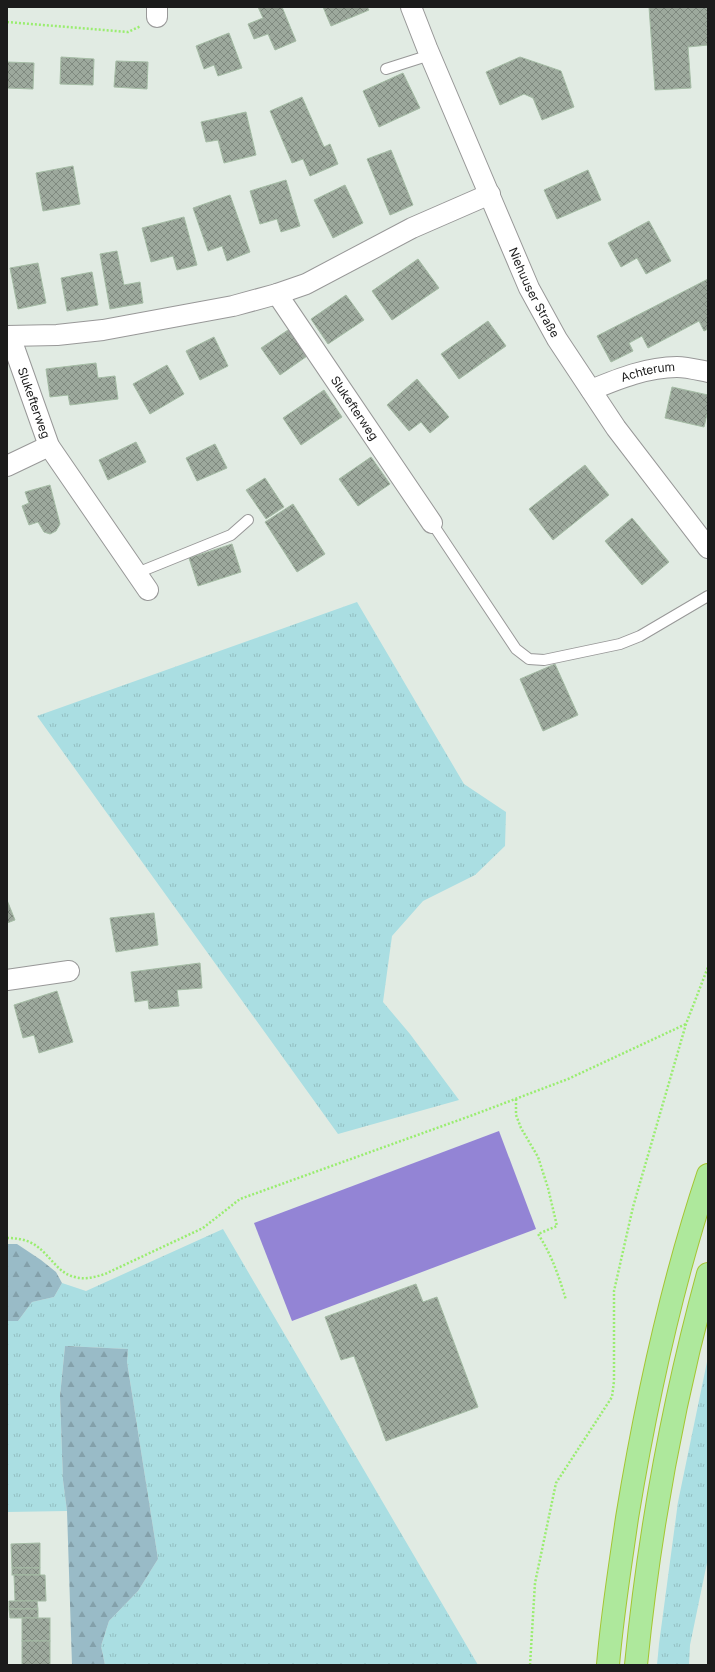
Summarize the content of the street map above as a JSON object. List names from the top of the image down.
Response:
{
  "streets": {
    "street": ["Niehuuser Straße", "Achterum", "Slukefterweg"]
  },
  "crossings": [
    ["Niehuuser Straße", "Achterum"],
    ["Niehuuser Straße", "Slukefterweg"]
  ]
}
